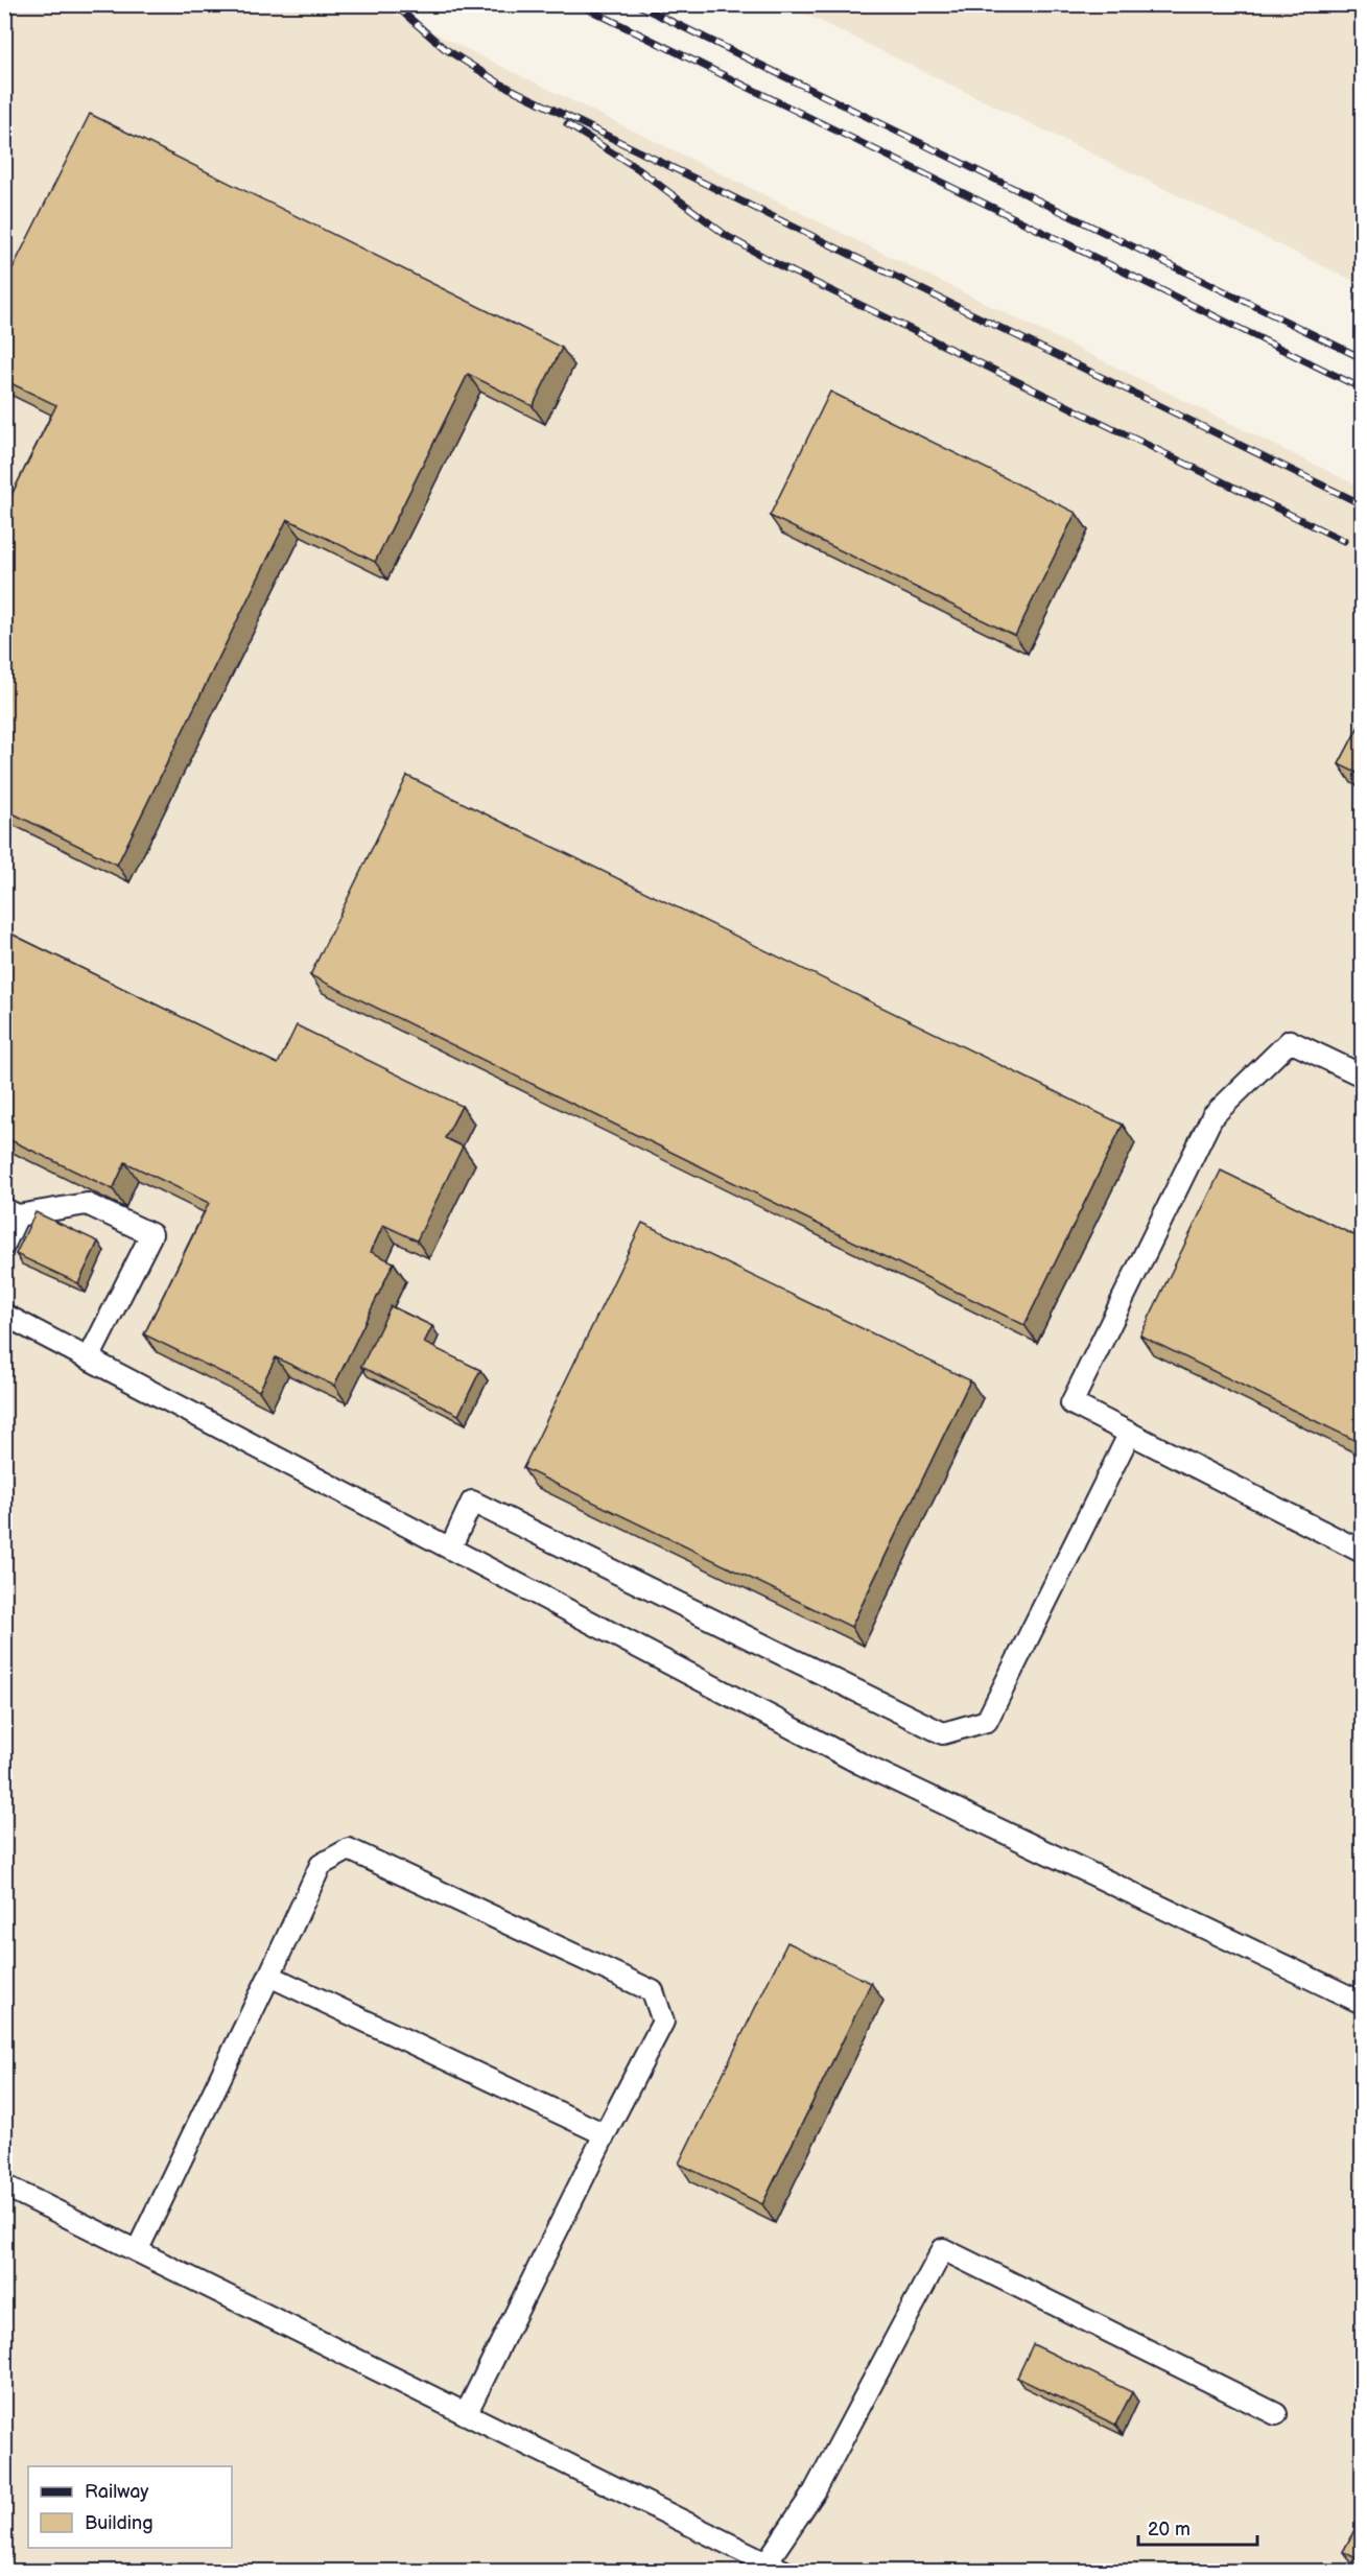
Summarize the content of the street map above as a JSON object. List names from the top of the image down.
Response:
{
  "legend": ["Railway", "Building"],
  "scale_bar": "20 m"
}
